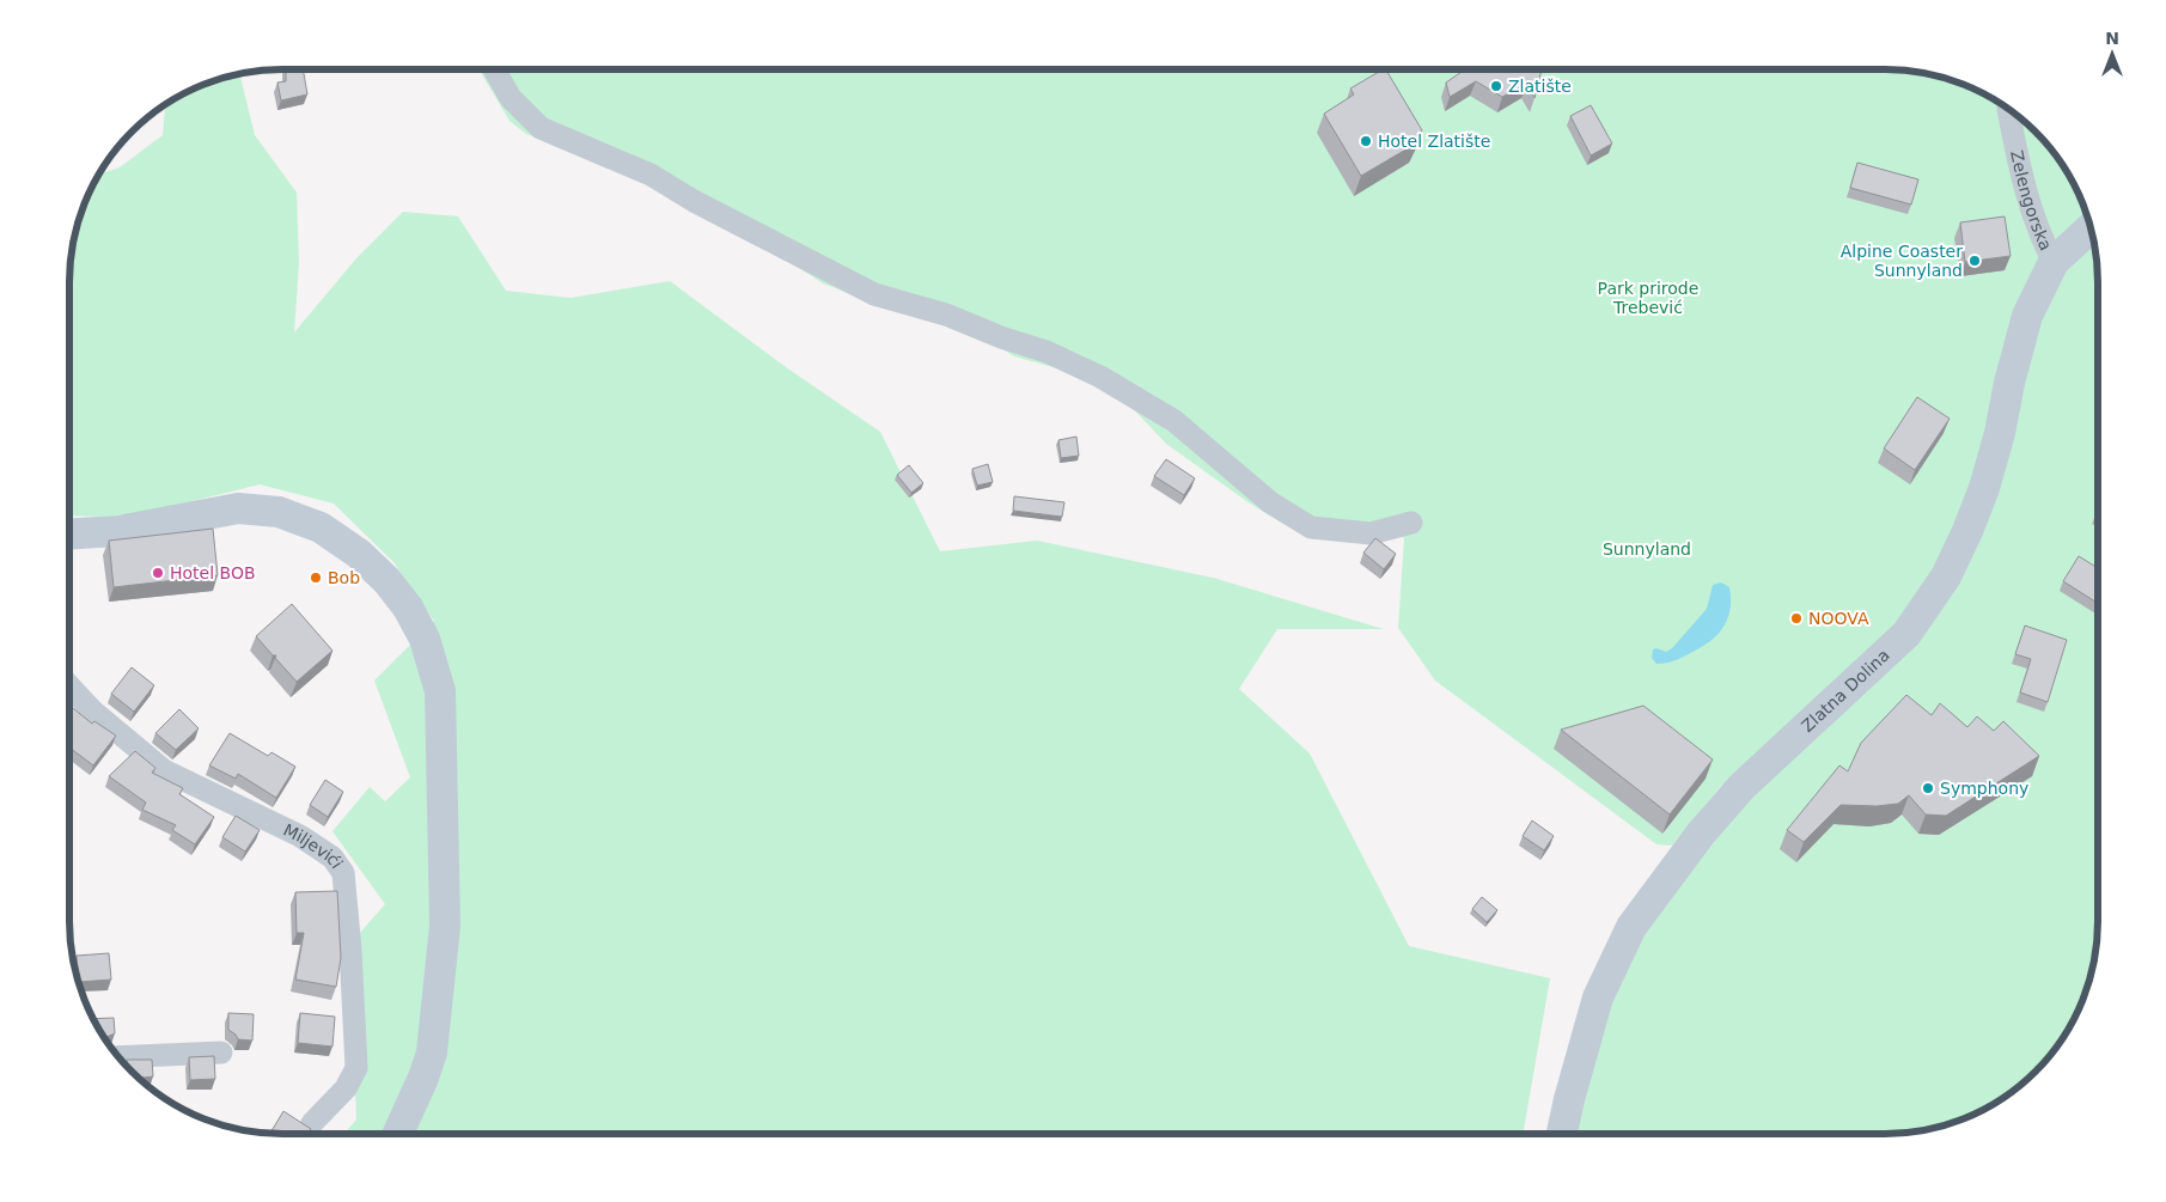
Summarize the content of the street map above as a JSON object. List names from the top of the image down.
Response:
{
  "streets": {
    "main road": ["Zlatna Dolina"],
    "street": ["Zelengorska", "Miljevići"]
  },
  "crossings": [
    ["Zelengorska", "Zlatna Dolina"]
  ],
  "parks": ["Park prirode Trebević", "Sunnyland"],
  "places": [
    "Zlatište",
    "Hotel Zlatište",
    "Alpine Coaster Sunnyland",
    "Hotel BOB",
    "Bob",
    "NOOVA",
    "Symphony"
  ],
  "north": "top"
}
